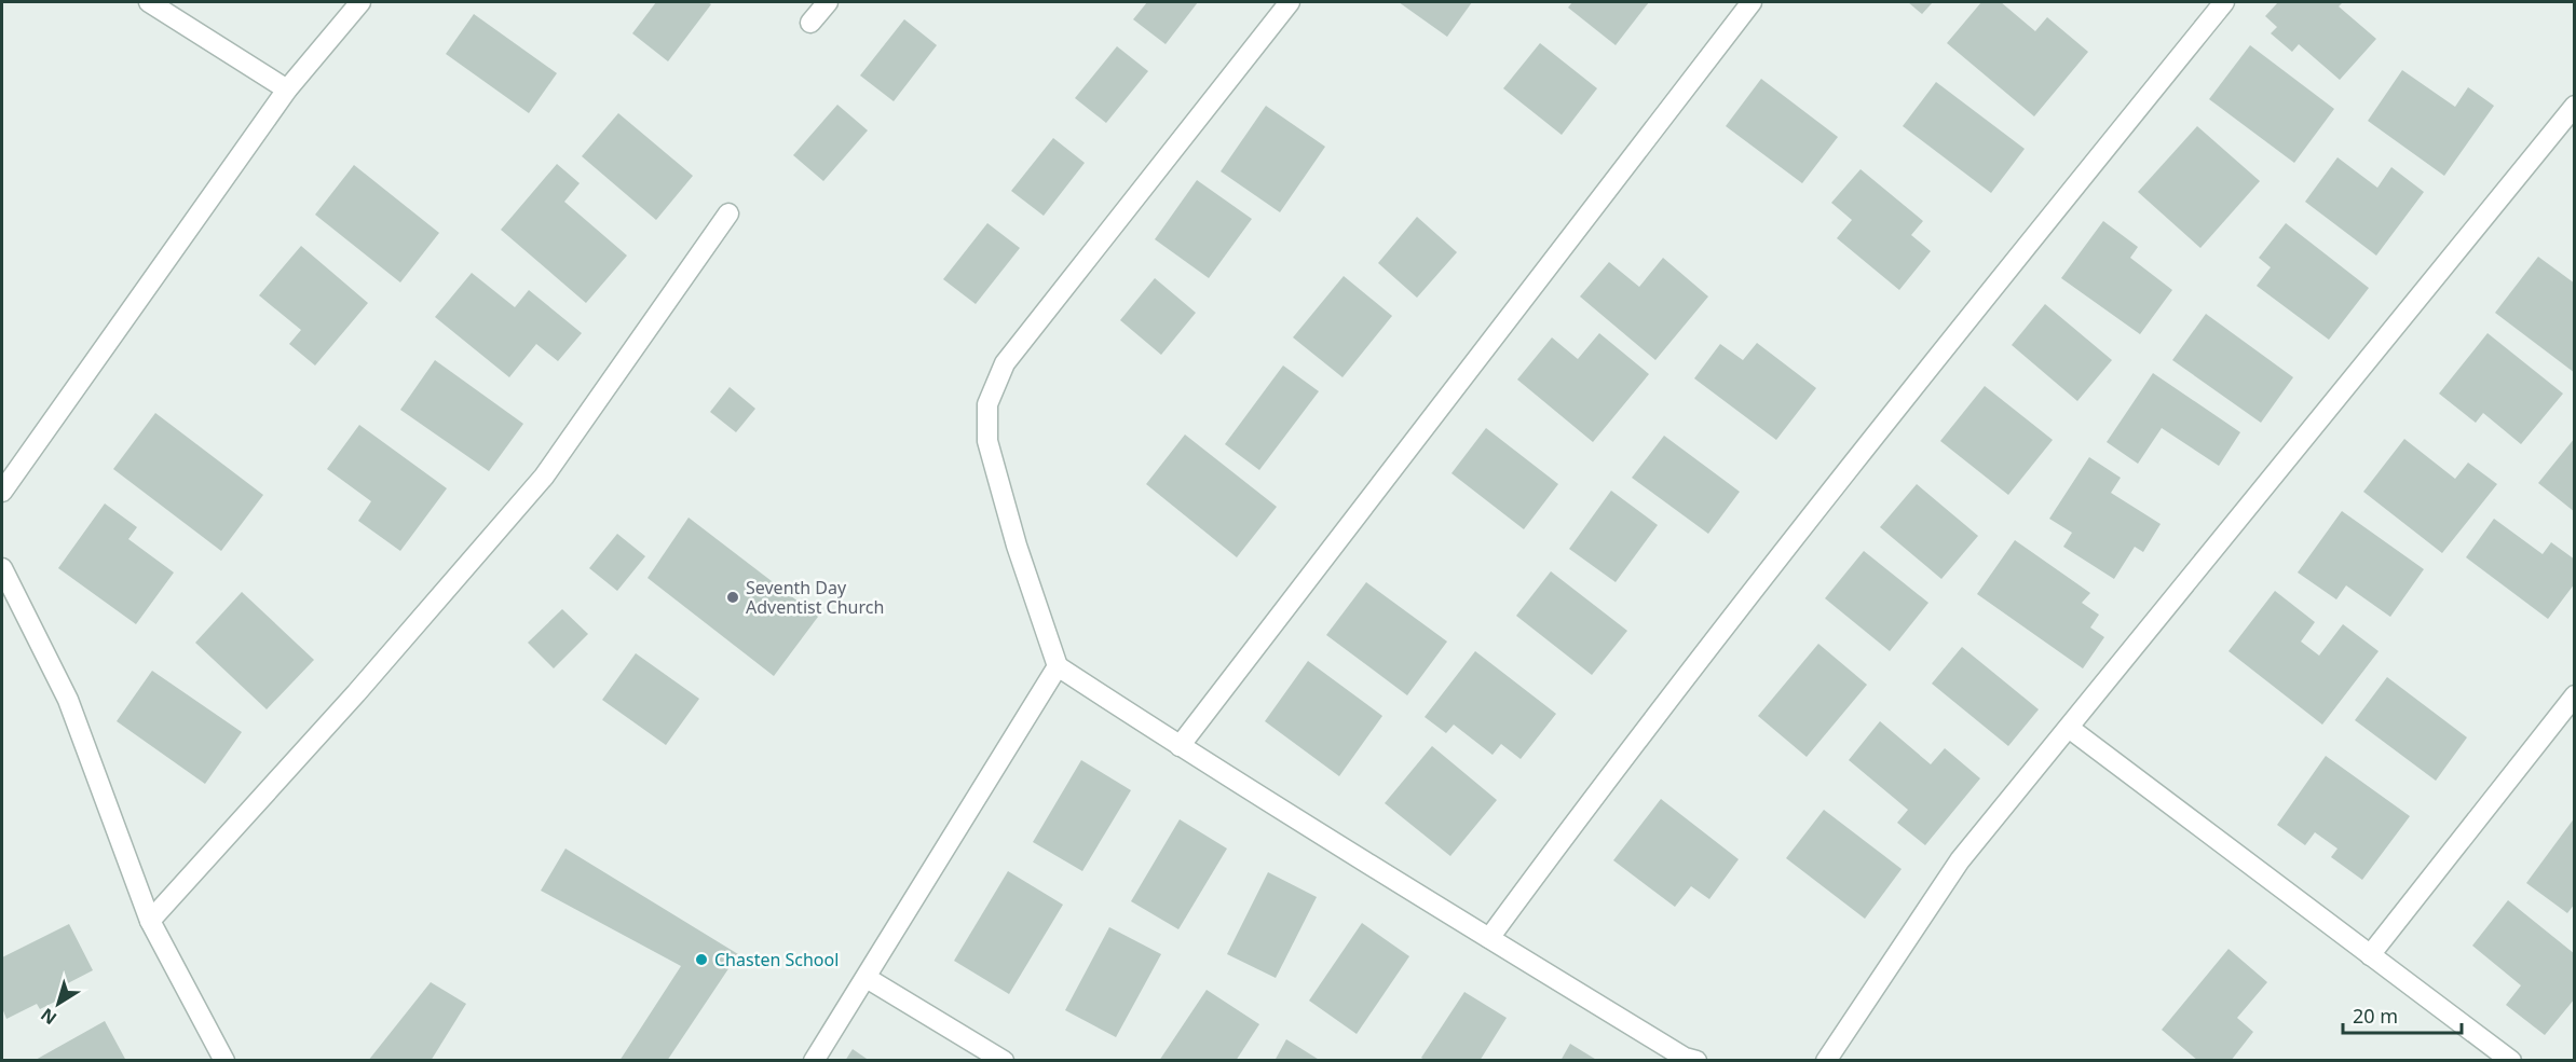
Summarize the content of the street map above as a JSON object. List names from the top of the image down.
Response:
{
  "places": ["Seventh Day Adventist Church", "Chasten School"],
  "scale_bar": "20 m",
  "north": "bottom left"
}
